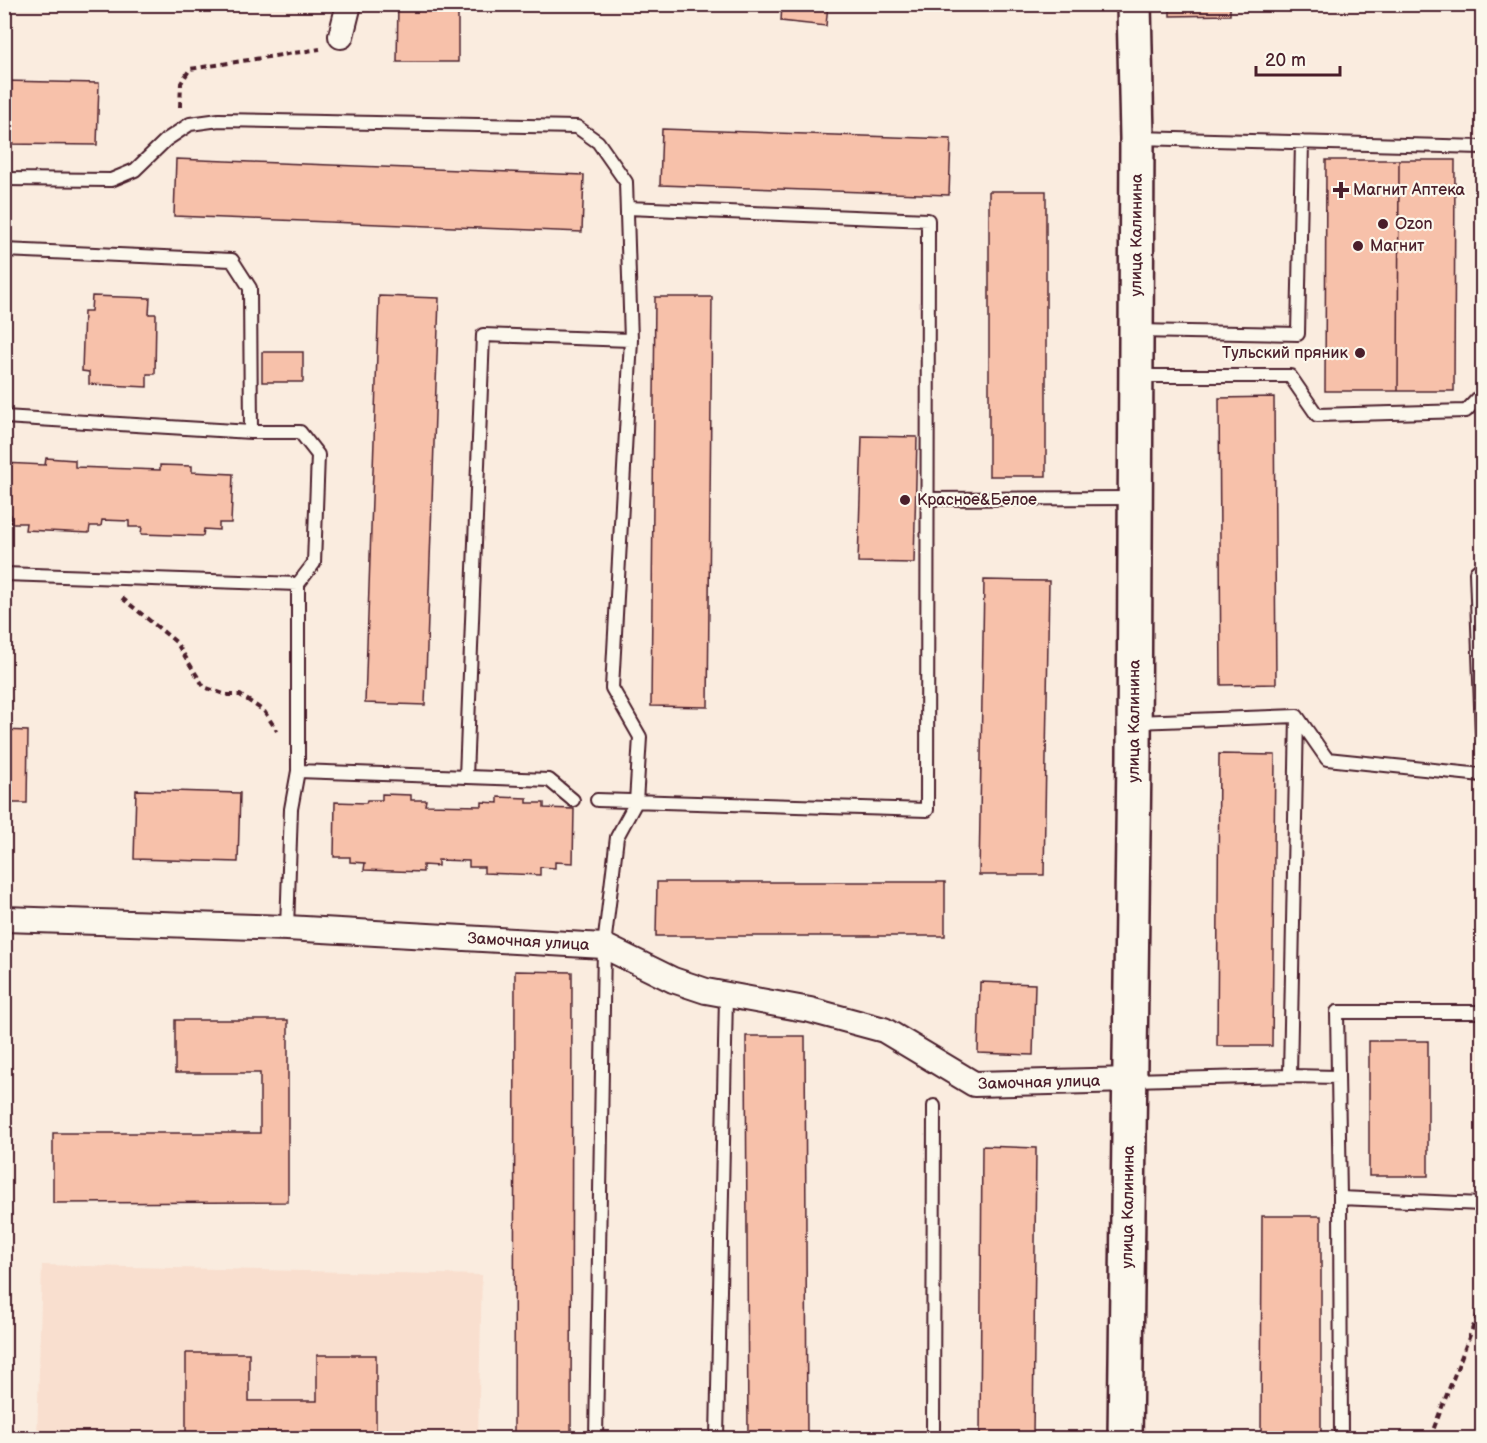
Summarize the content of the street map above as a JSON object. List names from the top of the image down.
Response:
{
  "streets": {
    "street": ["улица Калинина", "Замочная улица"]
  },
  "crossings": [
    ["улица Калинина", "Замочная улица"]
  ],
  "places": {
    "health": ["Магнит Аптека"],
    "other": [
      "Ozon",
      "Магнит",
      "Тульский пряник",
      "Красное&Белое"
    ]
  },
  "scale_bar": "20 m"
}
